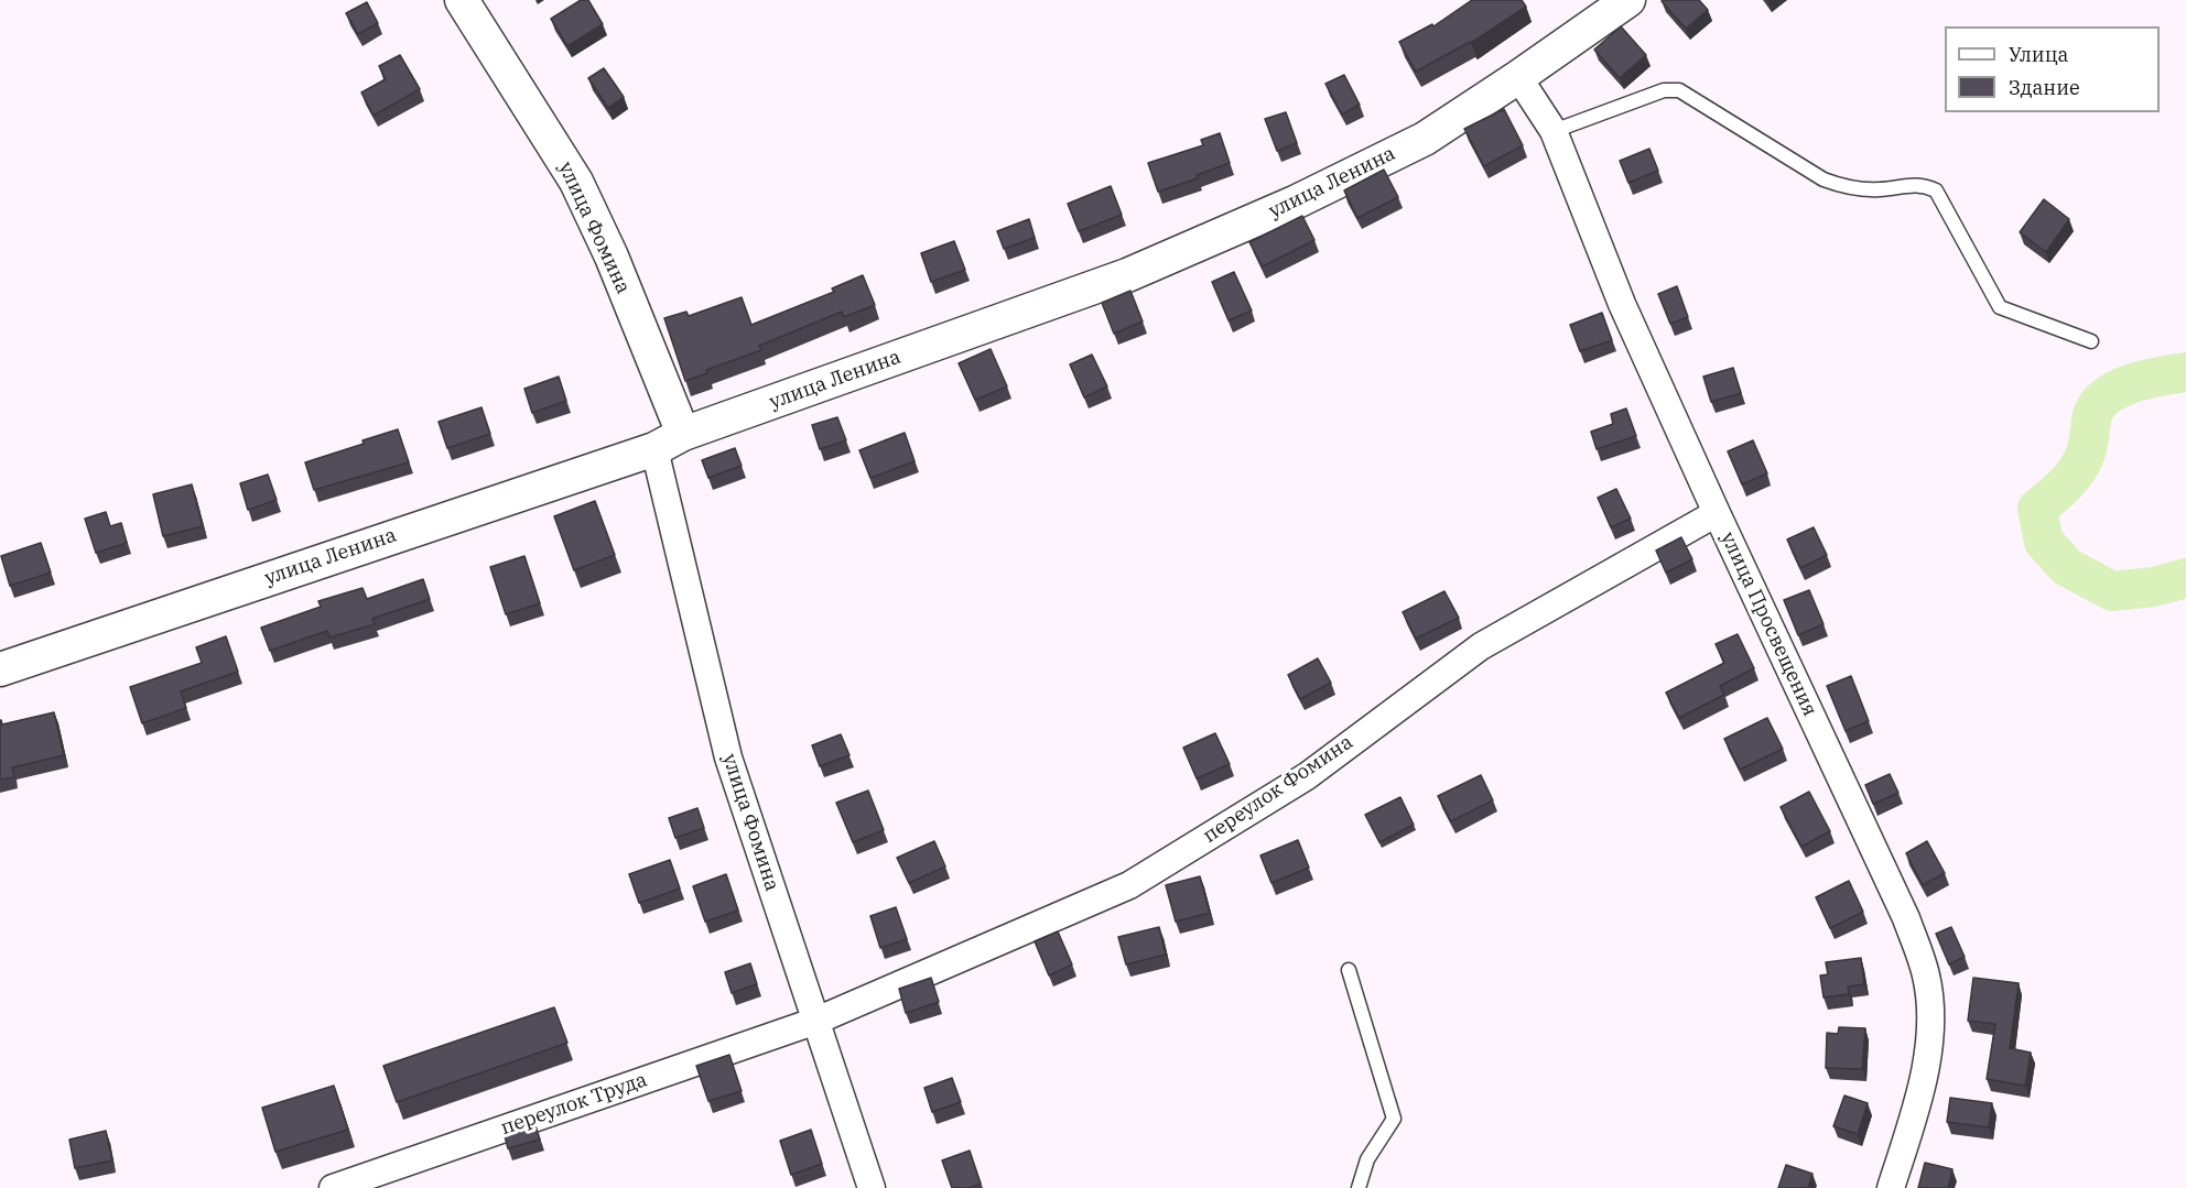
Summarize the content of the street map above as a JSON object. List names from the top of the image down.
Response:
{
  "streets": {
    "street": [
      "улица Ленина",
      "улица Фомина",
      "улица Просвещения",
      "переулок Фомина",
      "переулок Труда"
    ]
  },
  "crossings": [
    ["улица Ленина", "улица Фомина"],
    ["улица Ленина", "улица Просвещения"],
    ["улица Фомина", "переулок Фомина"],
    ["улица Фомина", "переулок Труда"],
    ["улица Просвещения", "переулок Фомина"],
    ["переулок Фомина", "переулок Труда"]
  ],
  "legend": ["Улица", "Здание"]
}
